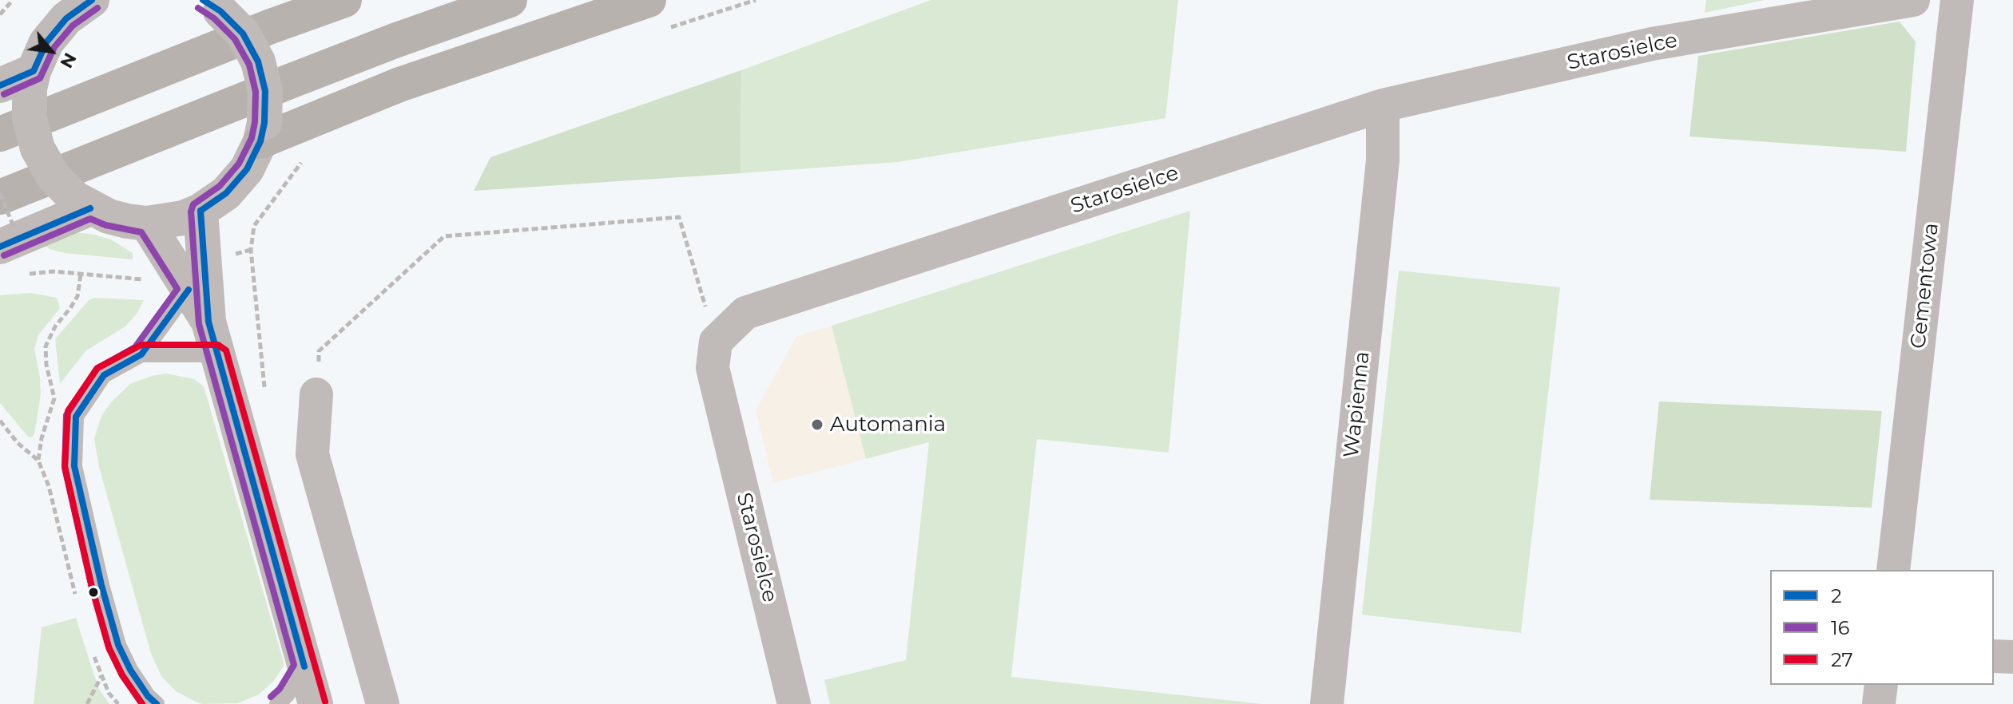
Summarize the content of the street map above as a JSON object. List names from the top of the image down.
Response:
{
  "streets": {
    "street": ["Starosielce", "Cementowa", "Wapienna"]
  },
  "crossings": [
    ["Starosielce", "Wapienna"]
  ],
  "places": ["Automania"],
  "lines": ["transit line 2", "transit line 16", "transit line 27"],
  "legend": ["2", "16", "27"],
  "north": "bottom right"
}
